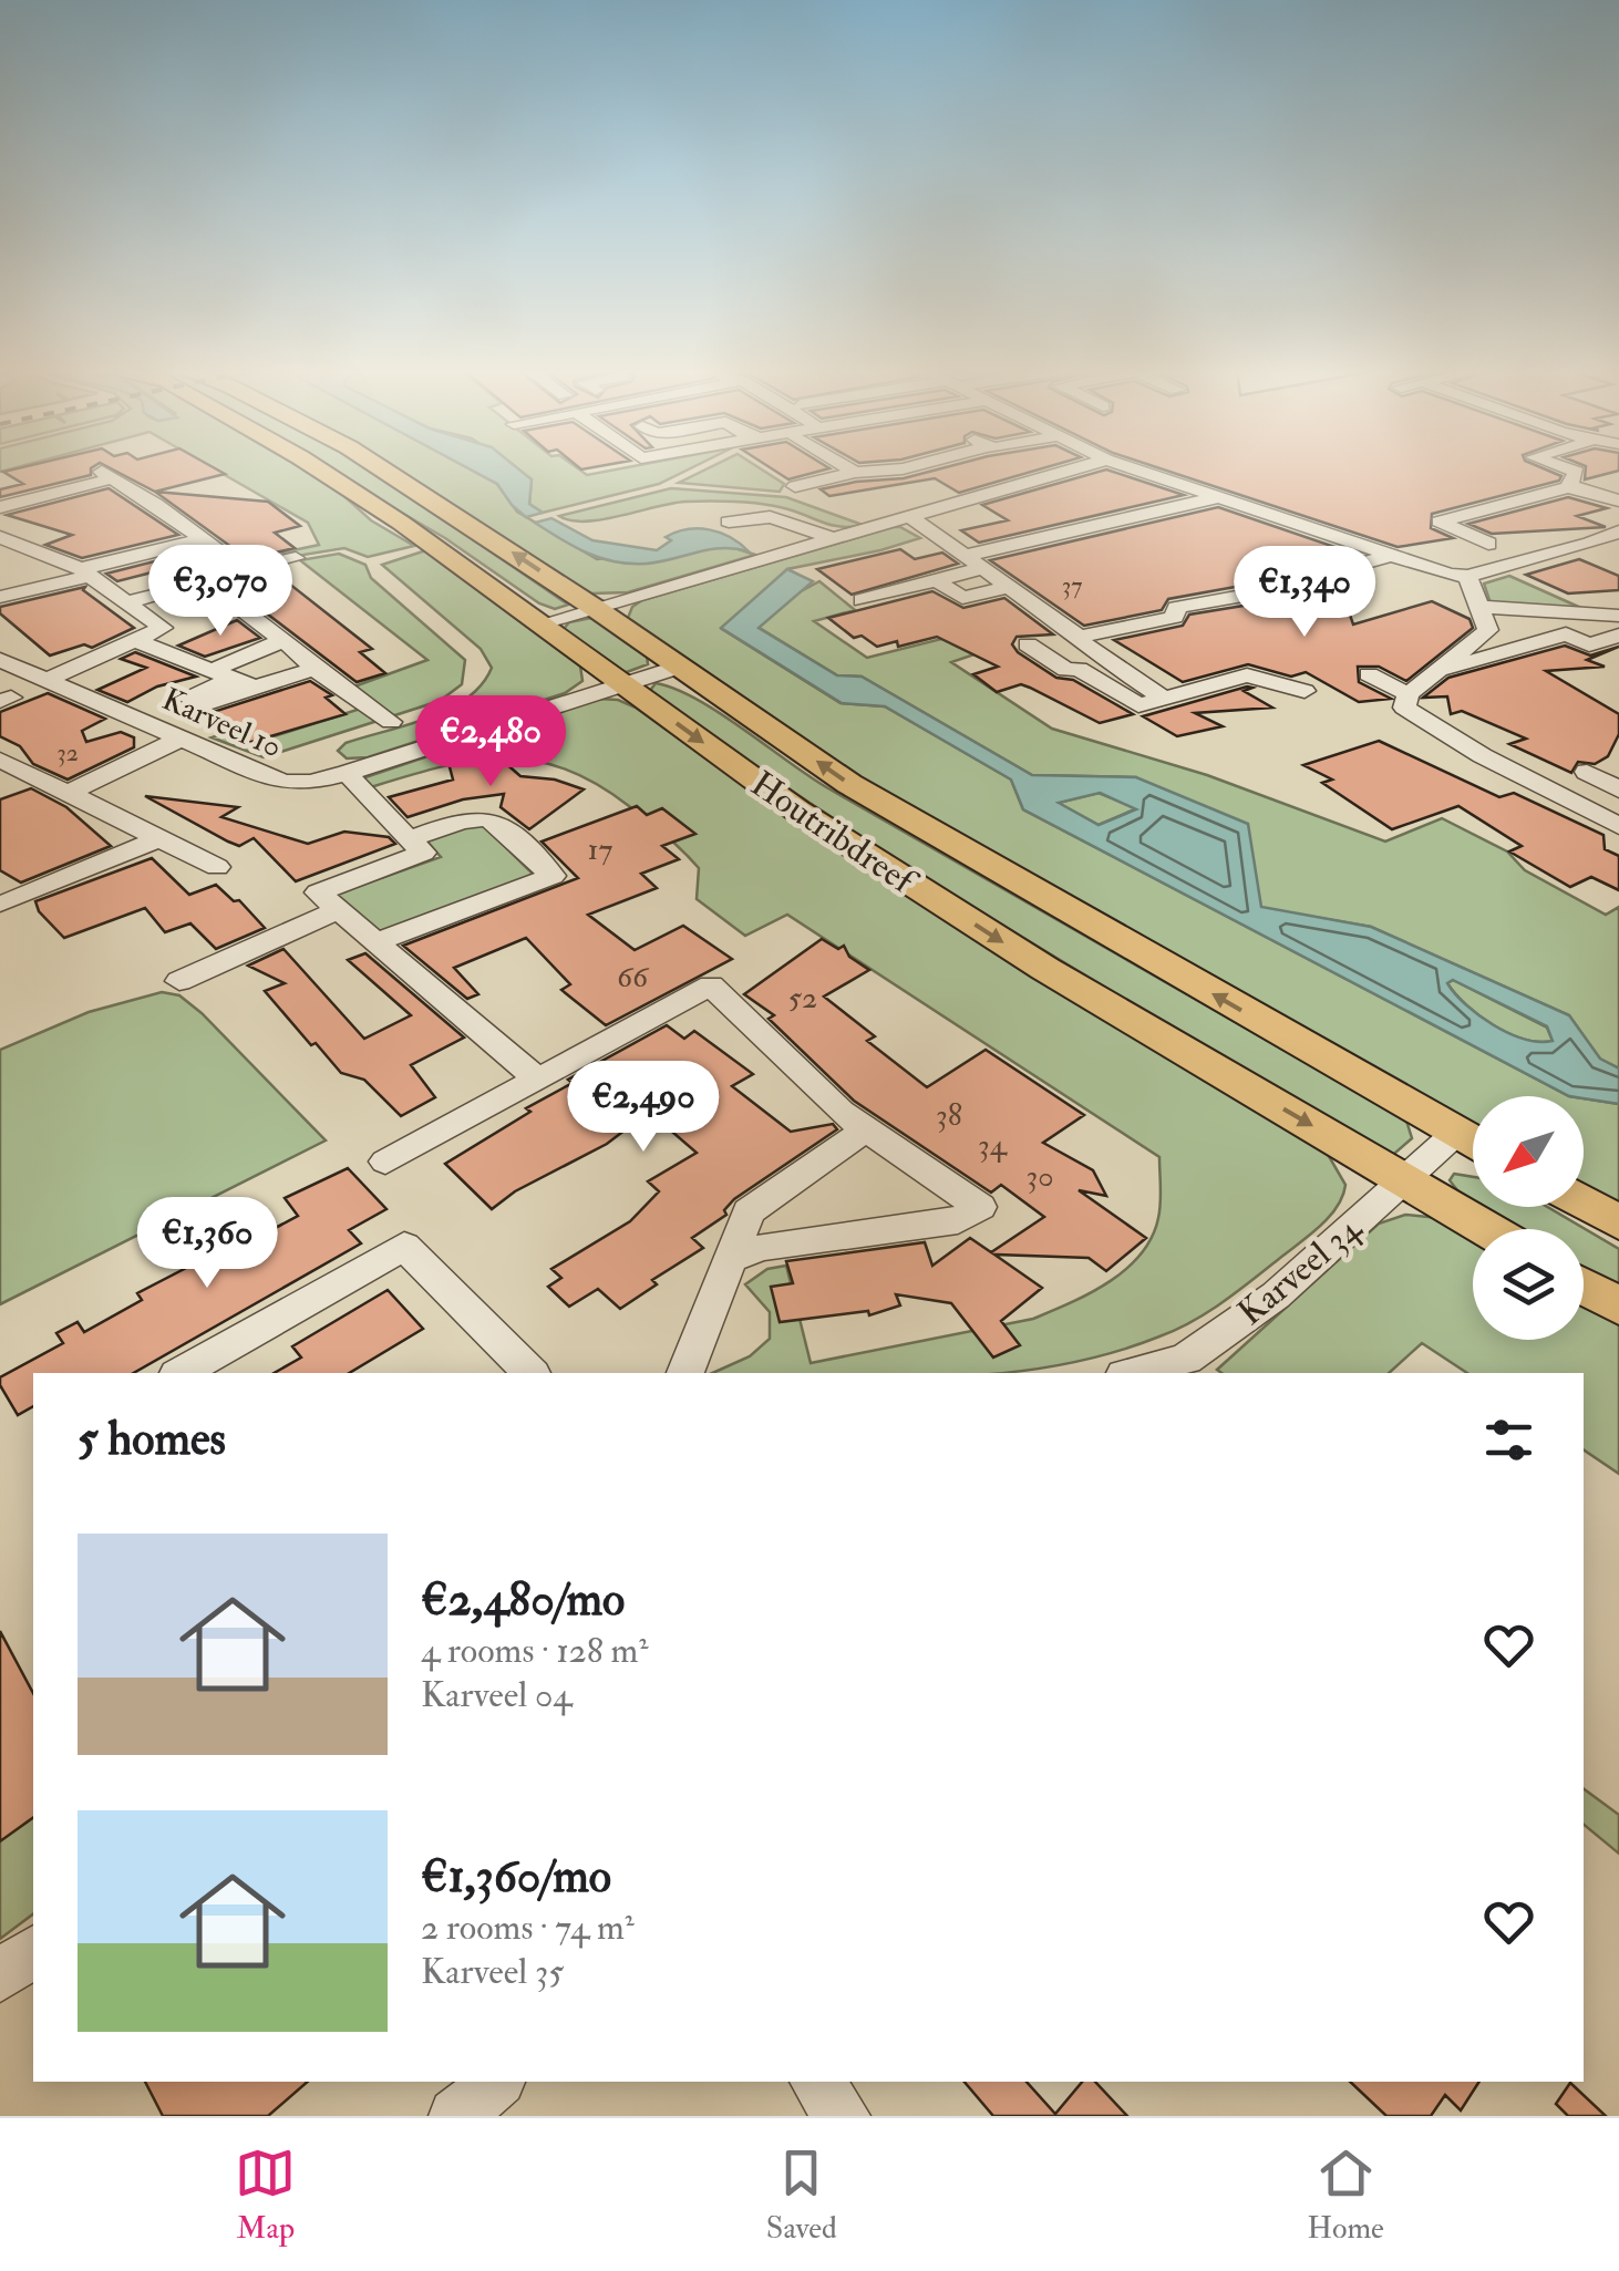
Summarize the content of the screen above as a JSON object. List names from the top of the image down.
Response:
{
  "streets": {
    "main road": ["Houtribdreef"],
    "street": ["Karveel 10", "Karveel 34"]
  },
  "crossings": [
    ["Karveel 10", "Houtribdreef"],
    ["Houtribdreef", "Karveel 34"]
  ],
  "house_numbers": [
    "37",
    "32",
    "17",
    "66",
    "52",
    "38",
    "34",
    "30"
  ],
  "north": "bottom left",
  "page": {
    "price": [
      "€3,070",
      "€1,340",
      "€2,480",
      "€2,490",
      "€1,360"
    ],
    "heading": "5 homes",
    "list": [
      {
        "name": "€2,480/mo",
        "note": "4 rooms · 128 m² · Karveel 04"
      },
      {
        "name": "€1,360/mo",
        "note": "2 rooms · 74 m² · Karveel 35"
      }
    ],
    "tabs": ["Map", "Saved", "Home"]
  }
}
